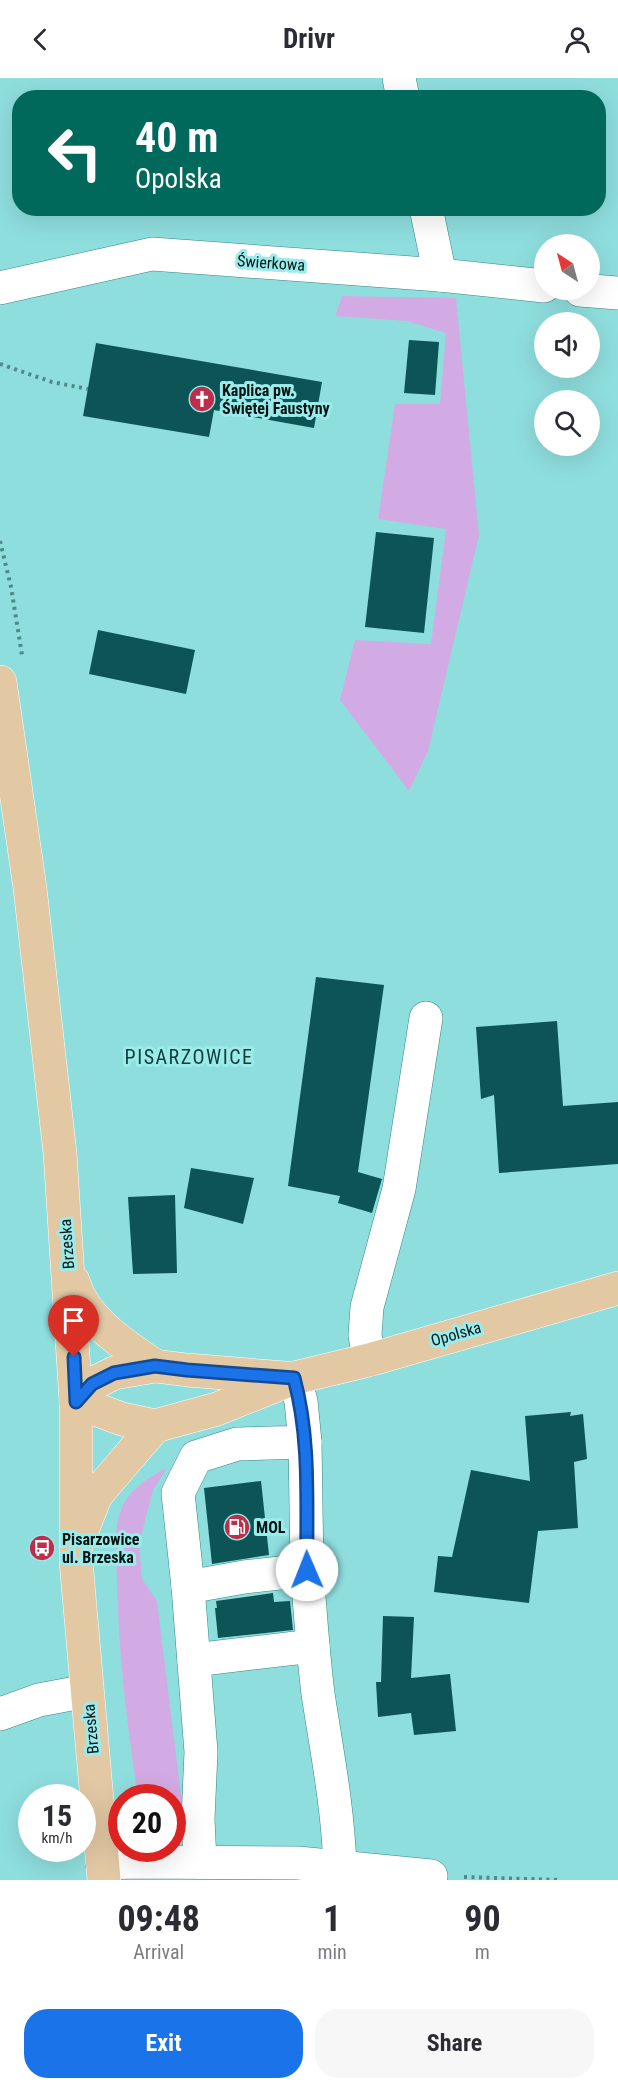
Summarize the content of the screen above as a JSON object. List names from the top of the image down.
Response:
{
  "streets": {
    "main road": ["Brzeska", "Opolska"],
    "street": ["Świerkowa"]
  },
  "crossings": [
    ["Brzeska", "Opolska"]
  ],
  "districts": ["PISARZOWICE"],
  "places": {
    "church": ["Kaplica pw. Świętej Faustyny"],
    "fuel station": ["MOL"],
    "bus stop": ["Pisarzowice ul. Brzeska"]
  },
  "north": "top left",
  "page": {
    "header": "Drivr",
    "turn": ["40 m", "Opolska"],
    "speed": "15 km/h",
    "limit": "20",
    "eta": [
      "09:48",
      "Arrival",
      "1",
      "min",
      "90",
      "m"
    ],
    "buttons": ["Exit", "Share"]
  }
}
